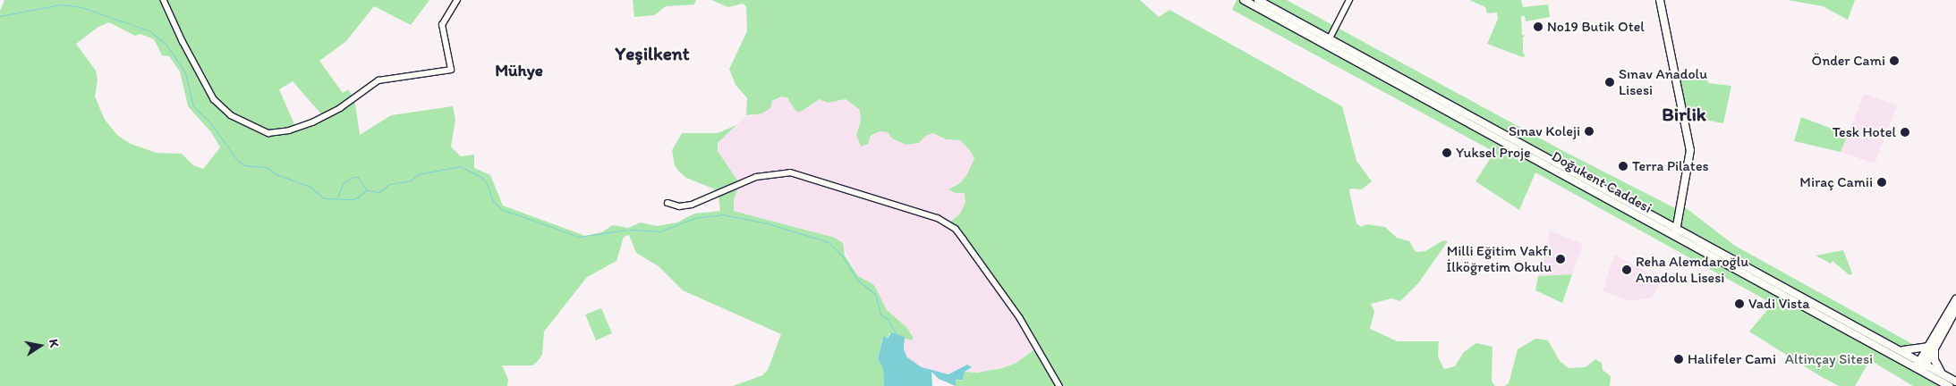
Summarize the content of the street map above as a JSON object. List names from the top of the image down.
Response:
{
  "streets": {
    "main road": ["Doğukent Caddesi"]
  },
  "districts": ["Yeşilkent", "Mühye", "Birlik"],
  "parks": ["Altinçay Sitesi"],
  "places": [
    "No19 Butik Otel",
    "Önder Cami",
    "Sınav Anadolu Lisesi",
    "Sınav Koleji",
    "Tesk Hotel",
    "Yuksel Proje",
    "Terra Pilates",
    "Miraç Camii",
    "Milli Eğitim Vakfı İlköğretim Okulu",
    "Reha Alemdaroğlu Anadolu Lisesi",
    "Vadi Vista",
    "Halifeler Cami"
  ],
  "north": "right"
}
